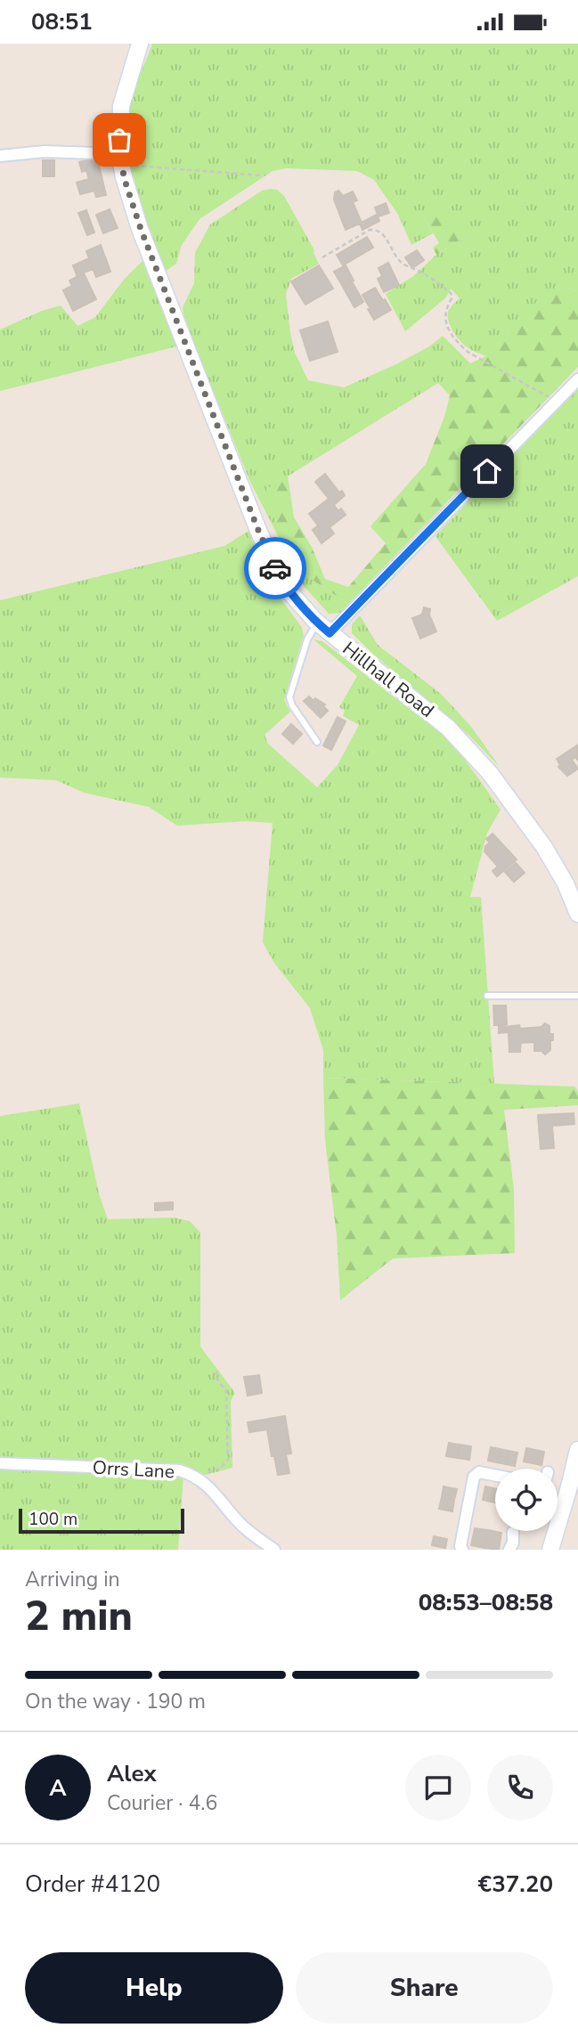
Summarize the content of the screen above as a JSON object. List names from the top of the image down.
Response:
{
  "streets": {
    "main road": ["Hillhall Road"],
    "street": ["Orrs Lane"]
  },
  "scale_bar": "100 m",
  "page": {
    "status": "08:51",
    "scale": "100 m",
    "heading": ["2 min", "Arriving in", "08:53–08:58"],
    "panel": [
      "Alex",
      "Courier · 4.6",
      "Order #4120",
      "€37.20"
    ],
    "bar": "On the way · 190 m",
    "round": "A",
    "buttons": ["Help", "Share"]
  }
}
